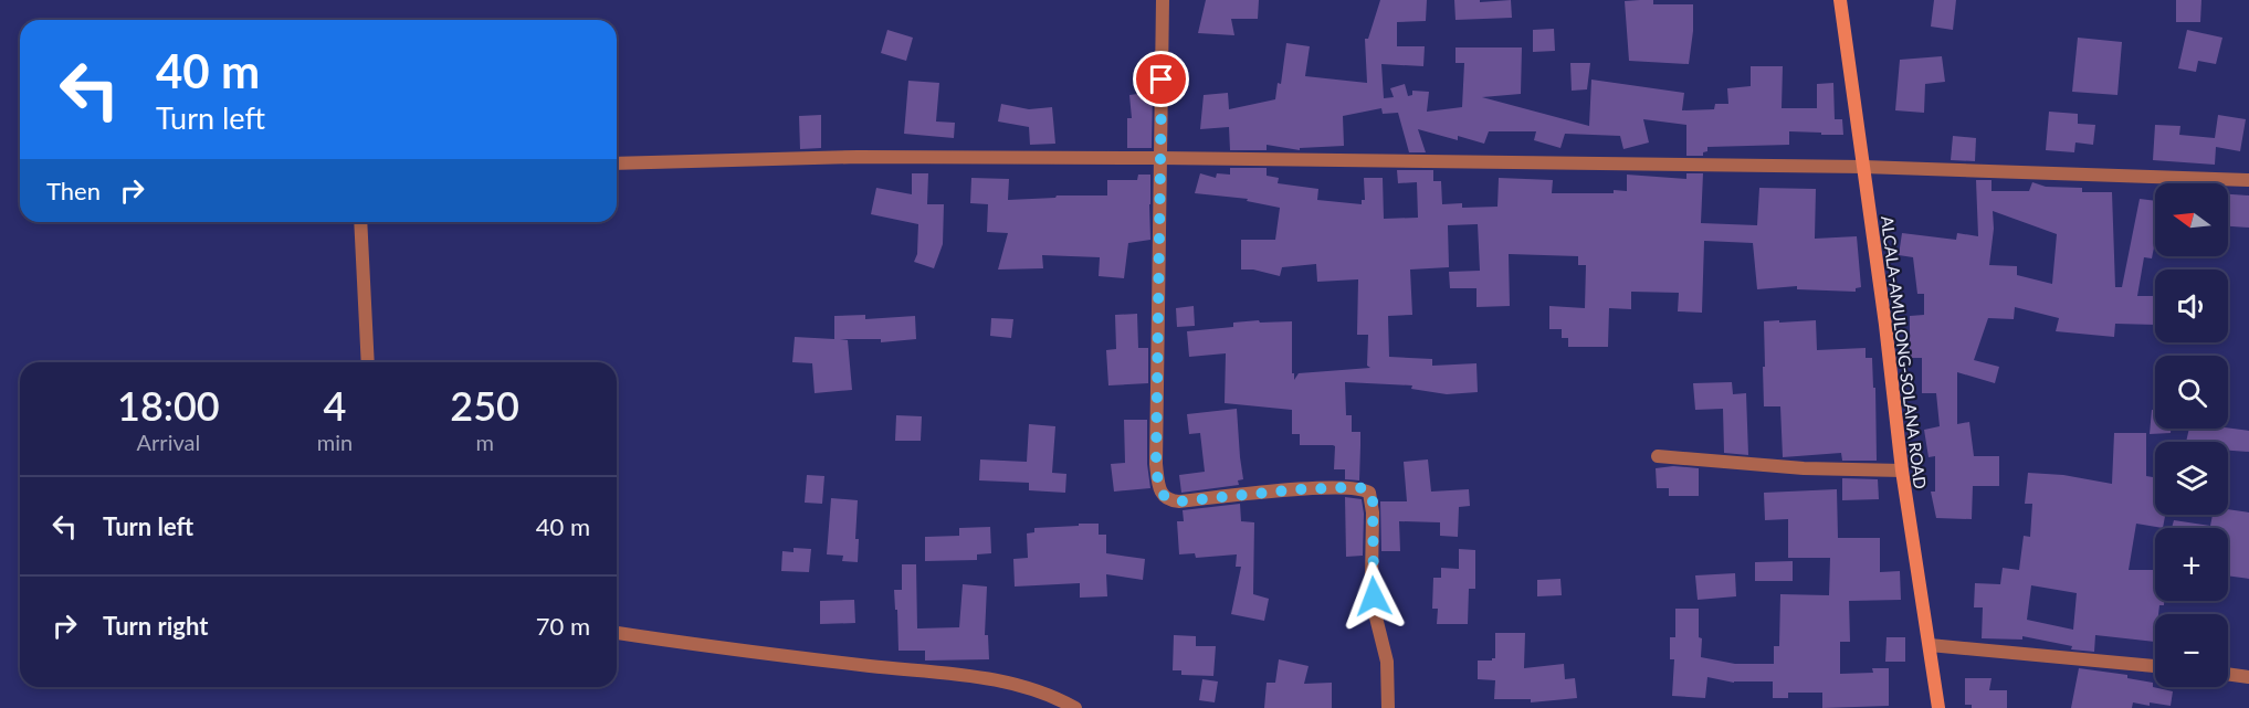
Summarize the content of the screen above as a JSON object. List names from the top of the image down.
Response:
{
  "streets": {
    "main road": ["ALCALA-AMULONG-SOLANA ROAD"]
  },
  "north": "left",
  "page": {
    "turn": ["40 m", "Turn left"],
    "then": "Then",
    "map_buttons": ["+", "−"],
    "eta": [
      "18:00",
      "Arrival",
      "4",
      "min",
      "250",
      "m"
    ],
    "list": [
      {
        "name": "Turn left",
        "value": "40 m"
      },
      {
        "name": "Turn right",
        "value": "70 m"
      }
    ]
  }
}
